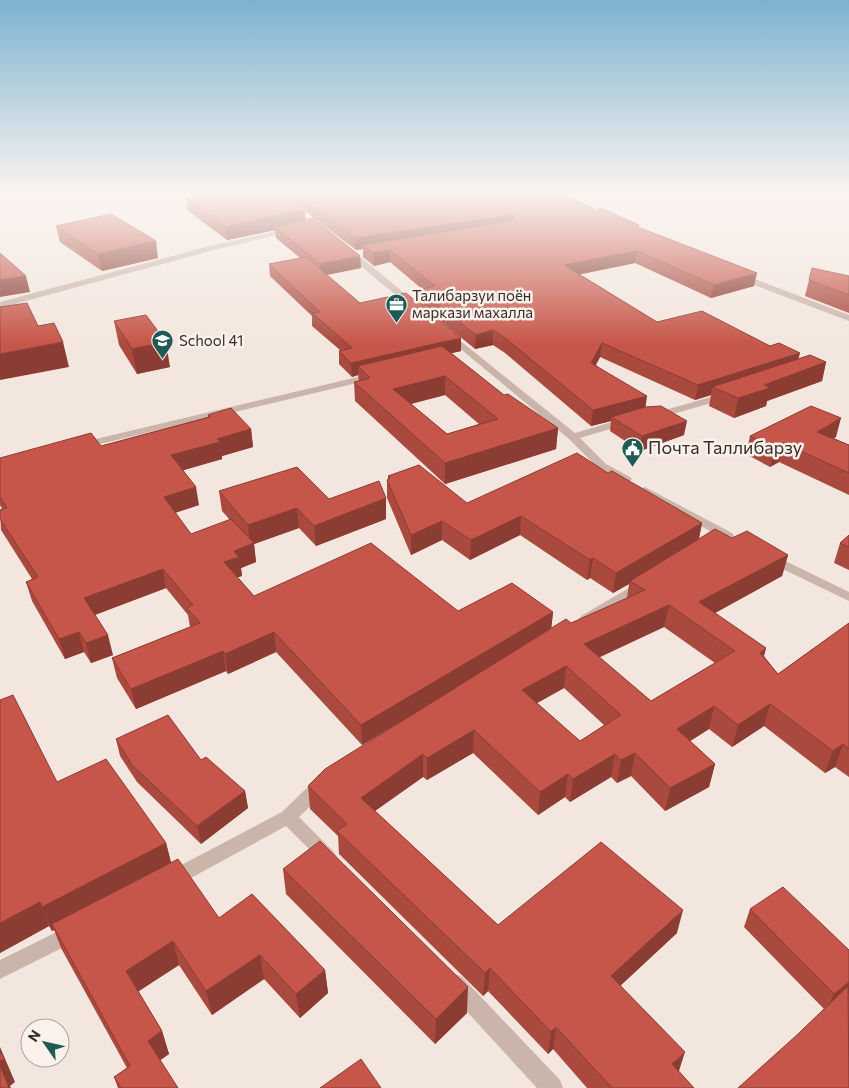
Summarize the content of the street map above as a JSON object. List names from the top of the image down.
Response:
{
  "places": {
    "office": ["Талибарзуи поён маркази махалла"],
    "school or university": ["School 41"],
    "public building": ["Почта Таллибарзу"]
  },
  "north": "top left"
}
